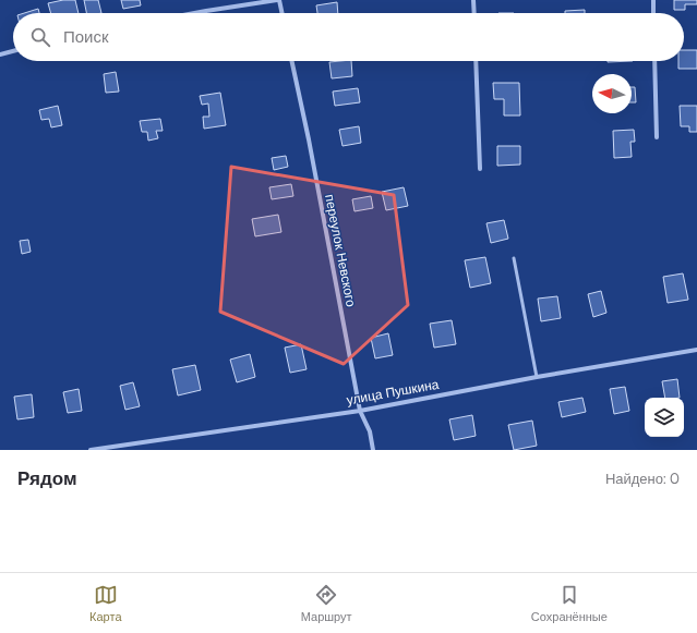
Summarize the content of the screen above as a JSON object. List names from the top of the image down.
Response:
{
  "streets": {
    "street": ["переулок Невского", "улица Пушкина"]
  },
  "crossings": [
    ["переулок Невского", "улица Пушкина"]
  ],
  "north": "left",
  "page": {
    "search": "Поиск",
    "heading": ["Рядом", "Найдено: 0"],
    "nav": ["Карта", "Маршрут", "Сохранённые"]
  }
}
